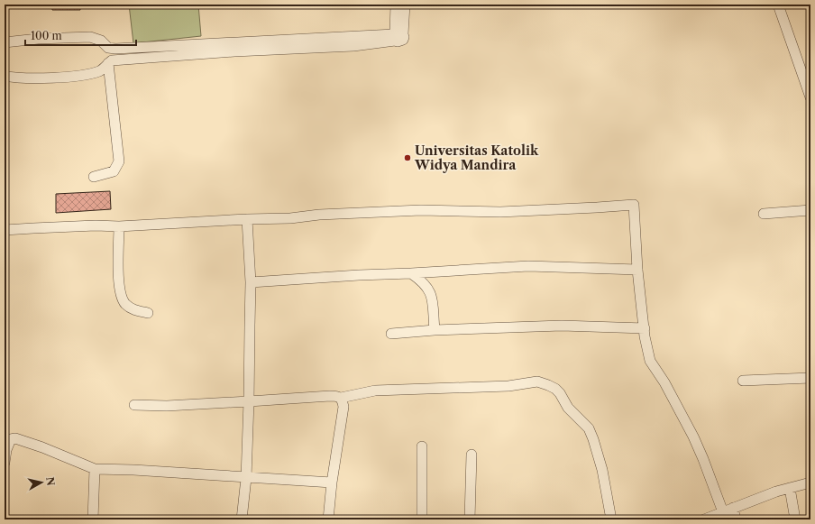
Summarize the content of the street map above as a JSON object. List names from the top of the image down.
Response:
{
  "places": ["Universitas Katolik Widya Mandira"],
  "scale_bar": "100 m",
  "north": "right"
}
